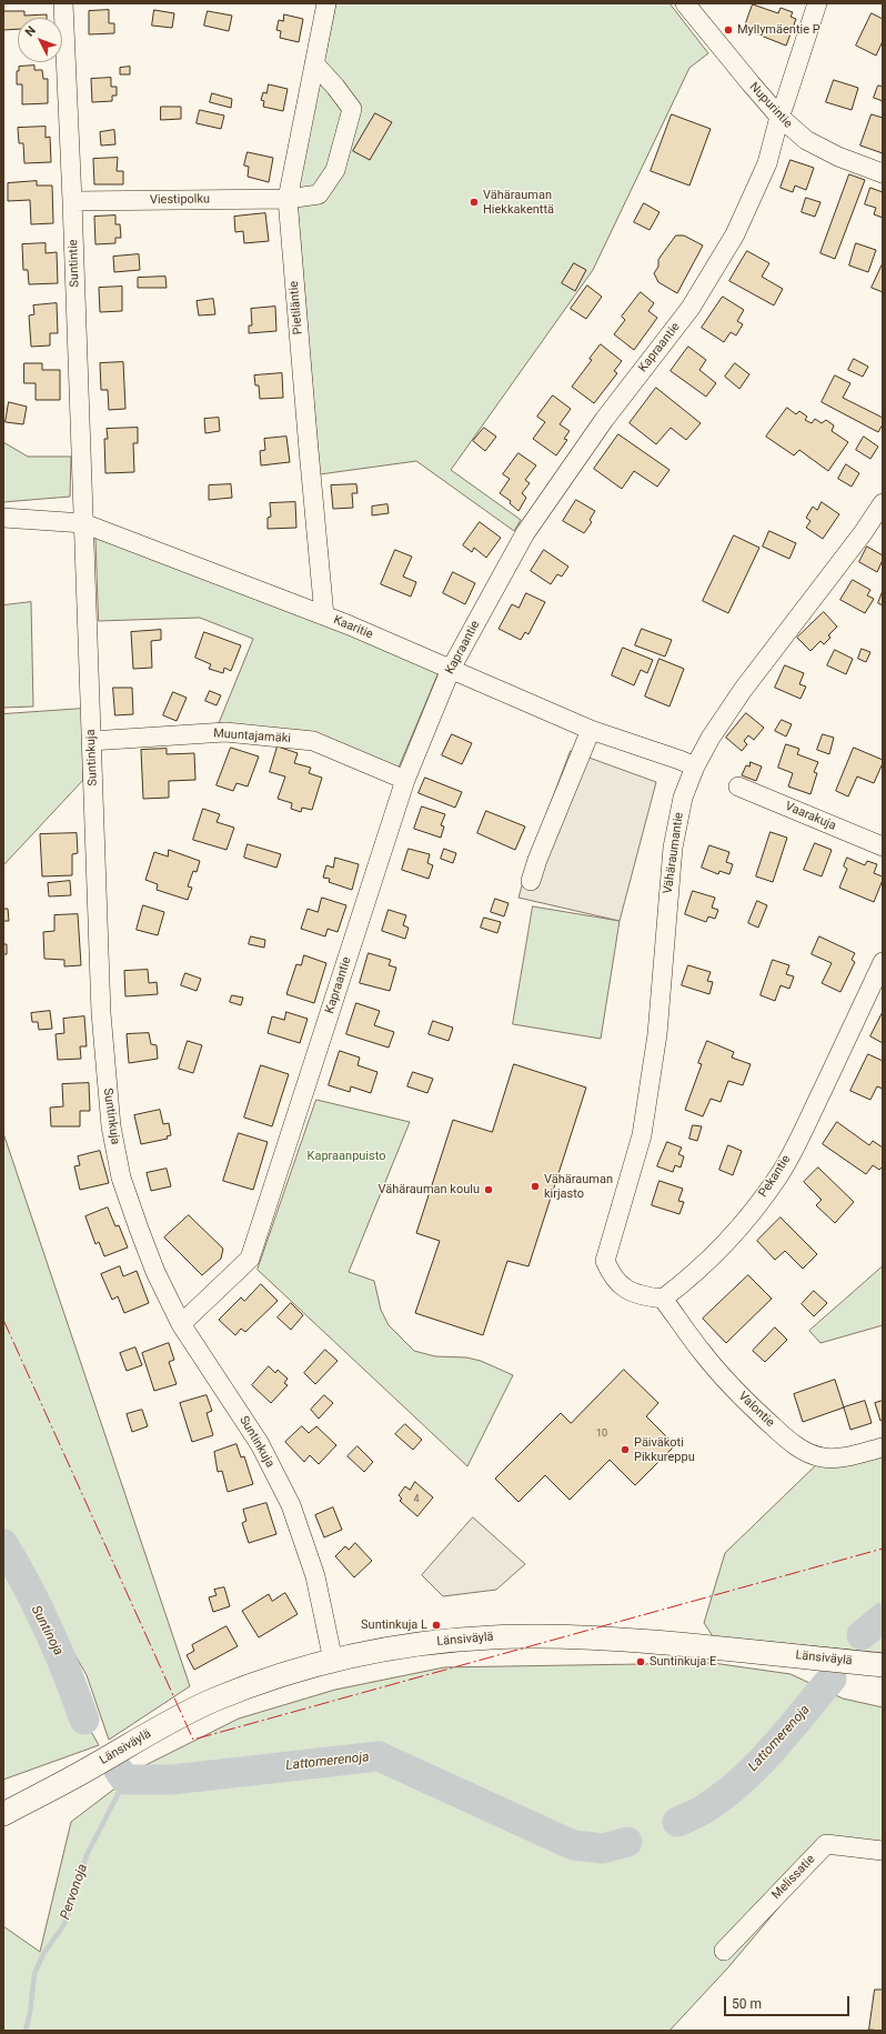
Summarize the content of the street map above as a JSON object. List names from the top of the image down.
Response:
{
  "streets": {
    "main road": ["Länsiväylä"],
    "street": [
      "Nupurintie",
      "Viestipolku",
      "Suntintie",
      "Pietiläntie",
      "Kapraantie",
      "Kaaritie",
      "Muuntajamäki",
      "Suntinkuja",
      "Vaarakuja",
      "Vähäraumantie",
      "Pekantie",
      "Valontie",
      "Melissatie"
    ]
  },
  "crossings": [
    ["Nupurintie", "Kapraantie"],
    ["Viestipolku", "Suntintie"],
    ["Viestipolku", "Pietiläntie"],
    ["Suntintie", "Kaaritie"],
    ["Suntintie", "Suntinkuja"],
    ["Pietiläntie", "Kaaritie"],
    ["Kapraantie", "Kaaritie"],
    ["Kapraantie", "Muuntajamäki"],
    ["Kapraantie", "Suntinkuja"],
    ["Kaaritie", "Suntinkuja"],
    ["Kaaritie", "Vähäraumantie"],
    ["Muuntajamäki", "Suntinkuja"],
    ["Suntinkuja", "Länsiväylä"],
    ["Vähäraumantie", "Pekantie"],
    ["Vähäraumantie", "Valontie"],
    ["Pekantie", "Valontie"]
  ],
  "water": ["Suntinoja", "Lattomerenoja", "Pervonoja"],
  "parks": ["Kapraanpuisto"],
  "places": [
    "Myllymäentie P",
    "Vähärauman Hiekkakenttä",
    "Vähärauman kirjasto",
    "Vähärauman koulu",
    "Päiväkoti Pikkureppu",
    "Suntinkuja L",
    "Suntinkuja E"
  ],
  "house_numbers": ["10", "4"],
  "scale_bar": "50 m",
  "north": "top left"
}
